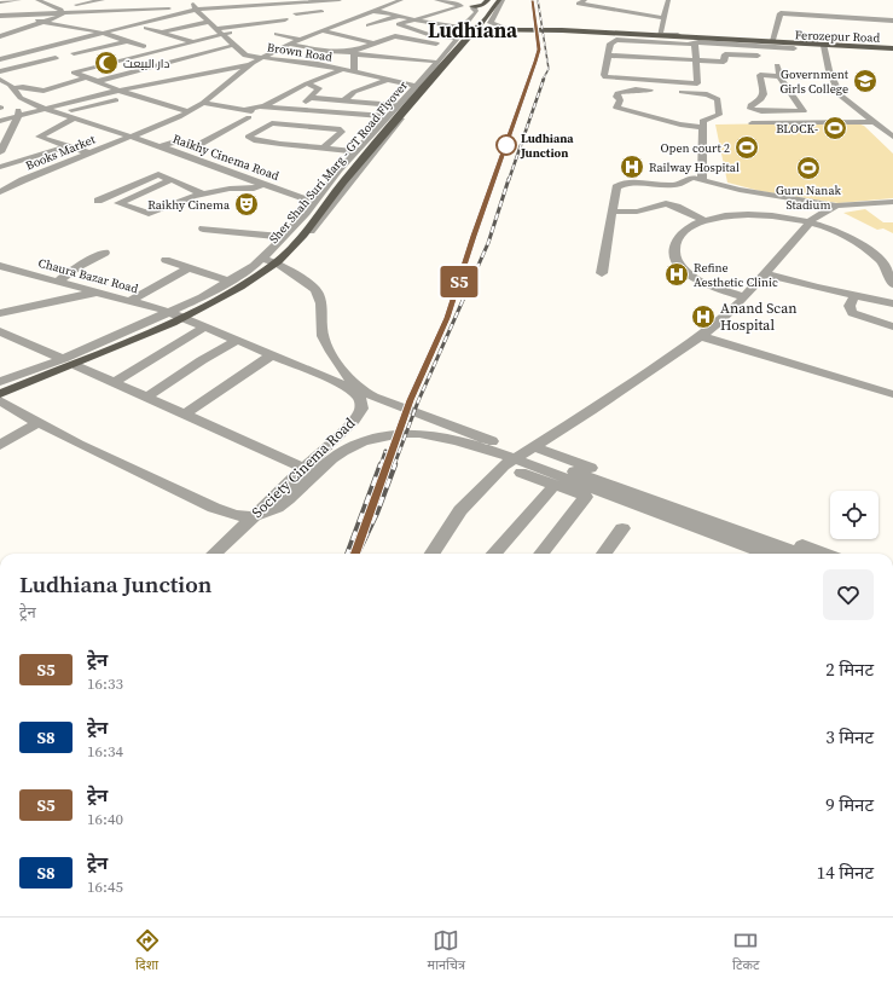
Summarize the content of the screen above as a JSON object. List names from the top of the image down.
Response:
{
  "streets": {
    "main road": ["Ferozepur Road", "Sher Shah Suri Marg - GT Road Flyover"],
    "street": [
      "Brown Road",
      "Books Market",
      "Raikhy Cinema Road",
      "Chaura Bazar Road",
      "Society Cinema Road"
    ]
  },
  "crossings": [
    ["Books Market", "Raikhy Cinema Road"],
    ["Chaura Bazar Road", "Society Cinema Road"]
  ],
  "districts": ["Ludhiana"],
  "places": {
    "mosque": ["دار البیعت"],
    "school or university": ["Government Girls College"],
    "sports": ["BLOCK-", "Open court 2", "Guru Nanak Stadium"],
    "other": ["Ludhiana Junction"],
    "hospital": ["Railway Hospital", "Refine Aesthetic Clinic", "Anand Scan Hospital"],
    "theatre": ["Raikhy Cinema"]
  },
  "page": {
    "on_map": "S5",
    "heading": ["Ludhiana Junction", "ट्रेन"],
    "list": [
      {
        "mark": "S5",
        "name": "ट्रेन",
        "note": "16:33",
        "value": "2 मिनट"
      },
      {
        "mark": "S8",
        "name": "ट्रेन",
        "note": "16:34",
        "value": "3 मिनट"
      },
      {
        "mark": "S5",
        "name": "ट्रेन",
        "note": "16:40",
        "value": "9 मिनट"
      },
      {
        "mark": "S8",
        "name": "ट्रेन",
        "note": "16:45",
        "value": "14 मिनट"
      }
    ],
    "tabs": ["दिशा", "मानचित्र", "टिकट"]
  }
}
